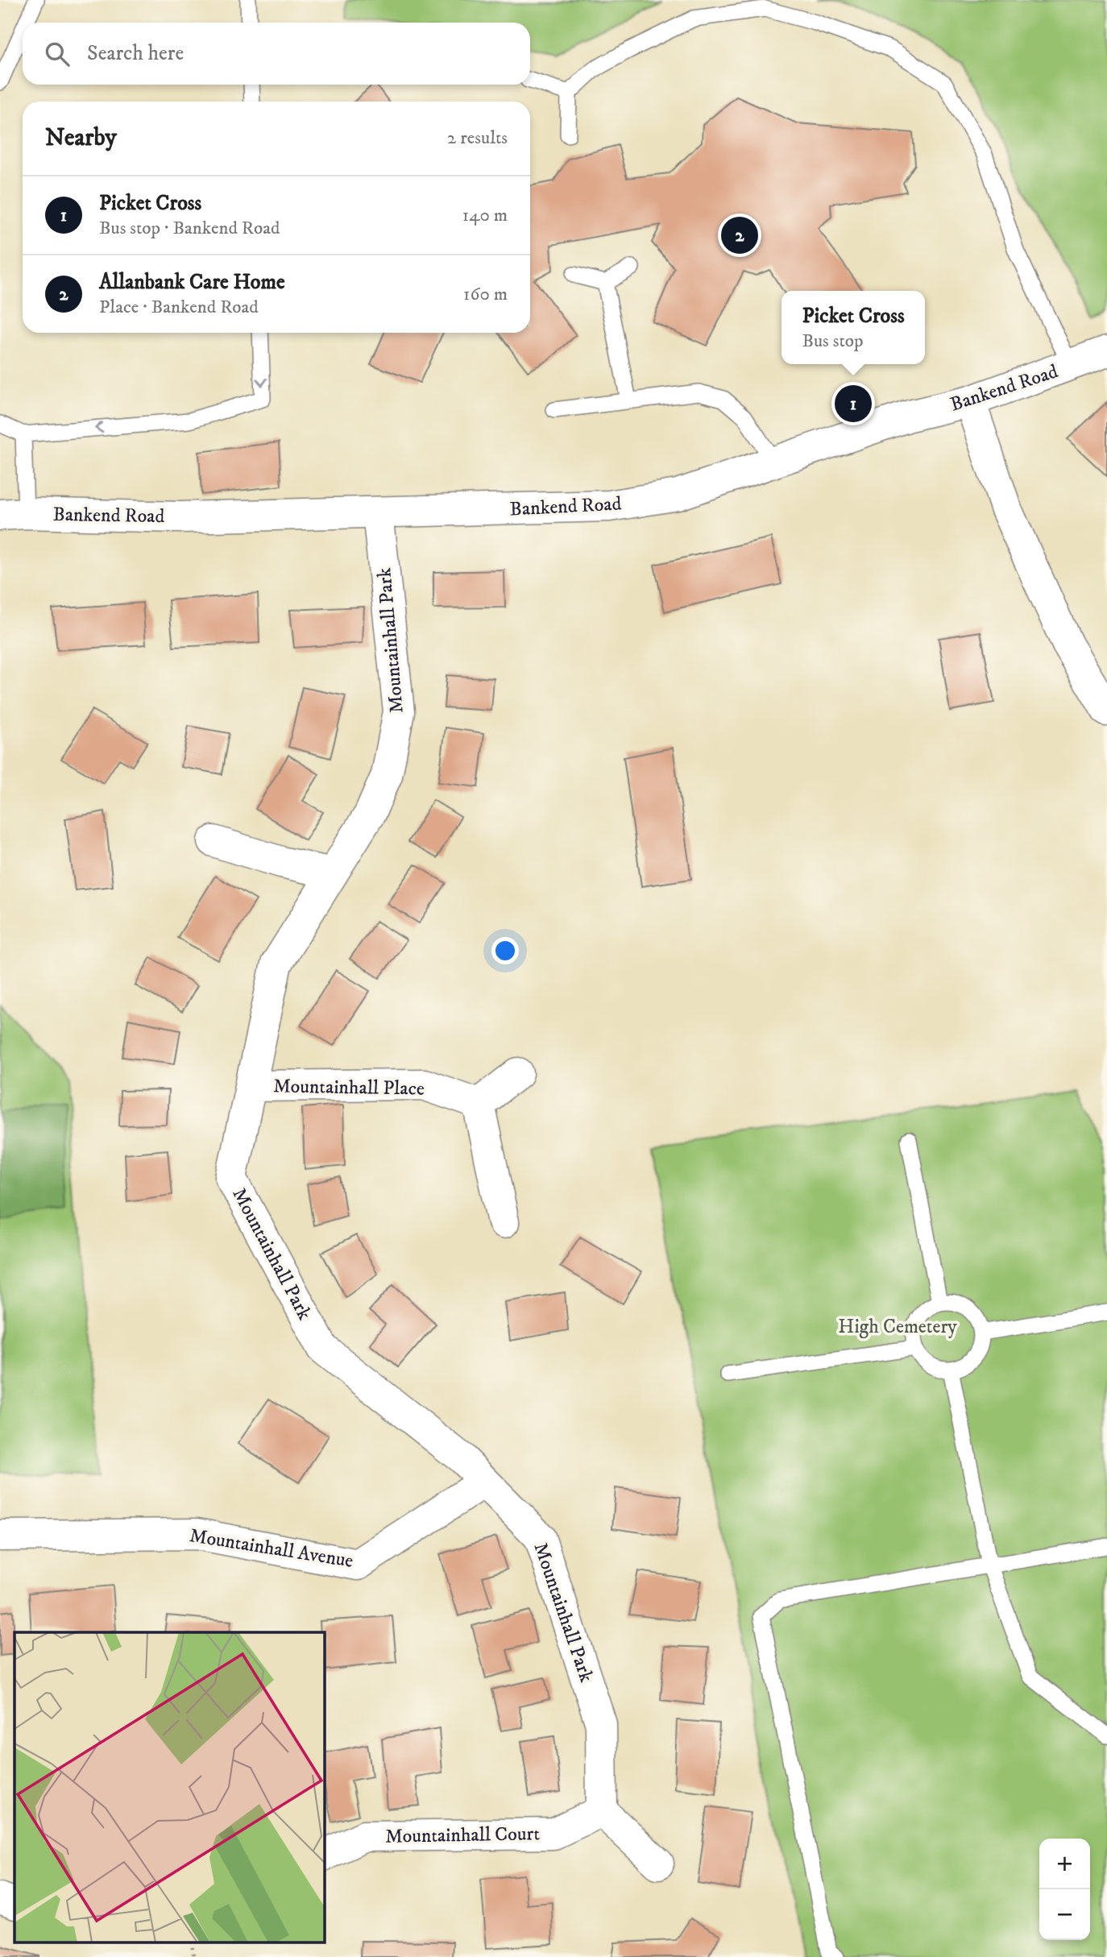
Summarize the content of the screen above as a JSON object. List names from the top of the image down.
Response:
{
  "streets": {
    "street": [
      "Bankend Road",
      "Mountainhall Park",
      "Mountainhall Place",
      "Mountainhall Avenue",
      "Mountainhall Court"
    ]
  },
  "crossings": [
    ["Bankend Road", "Mountainhall Park"],
    ["Mountainhall Park", "Mountainhall Place"],
    ["Mountainhall Park", "Mountainhall Avenue"],
    ["Mountainhall Park", "Mountainhall Court"]
  ],
  "parks": ["High Cemetery"],
  "page": {
    "search": "Search here",
    "heading": ["Nearby", "2 results"],
    "list": [
      {
        "mark": "1",
        "name": "Picket Cross",
        "note": "Bus stop · Bankend Road",
        "value": "140 m"
      },
      {
        "mark": "2",
        "name": "Allanbank Care Home",
        "note": "Place · Bankend Road",
        "value": "160 m"
      }
    ],
    "pins": ["2", "1"],
    "popup": ["Picket Cross", "Bus stop"],
    "map_buttons": ["+", "−"]
  }
}
